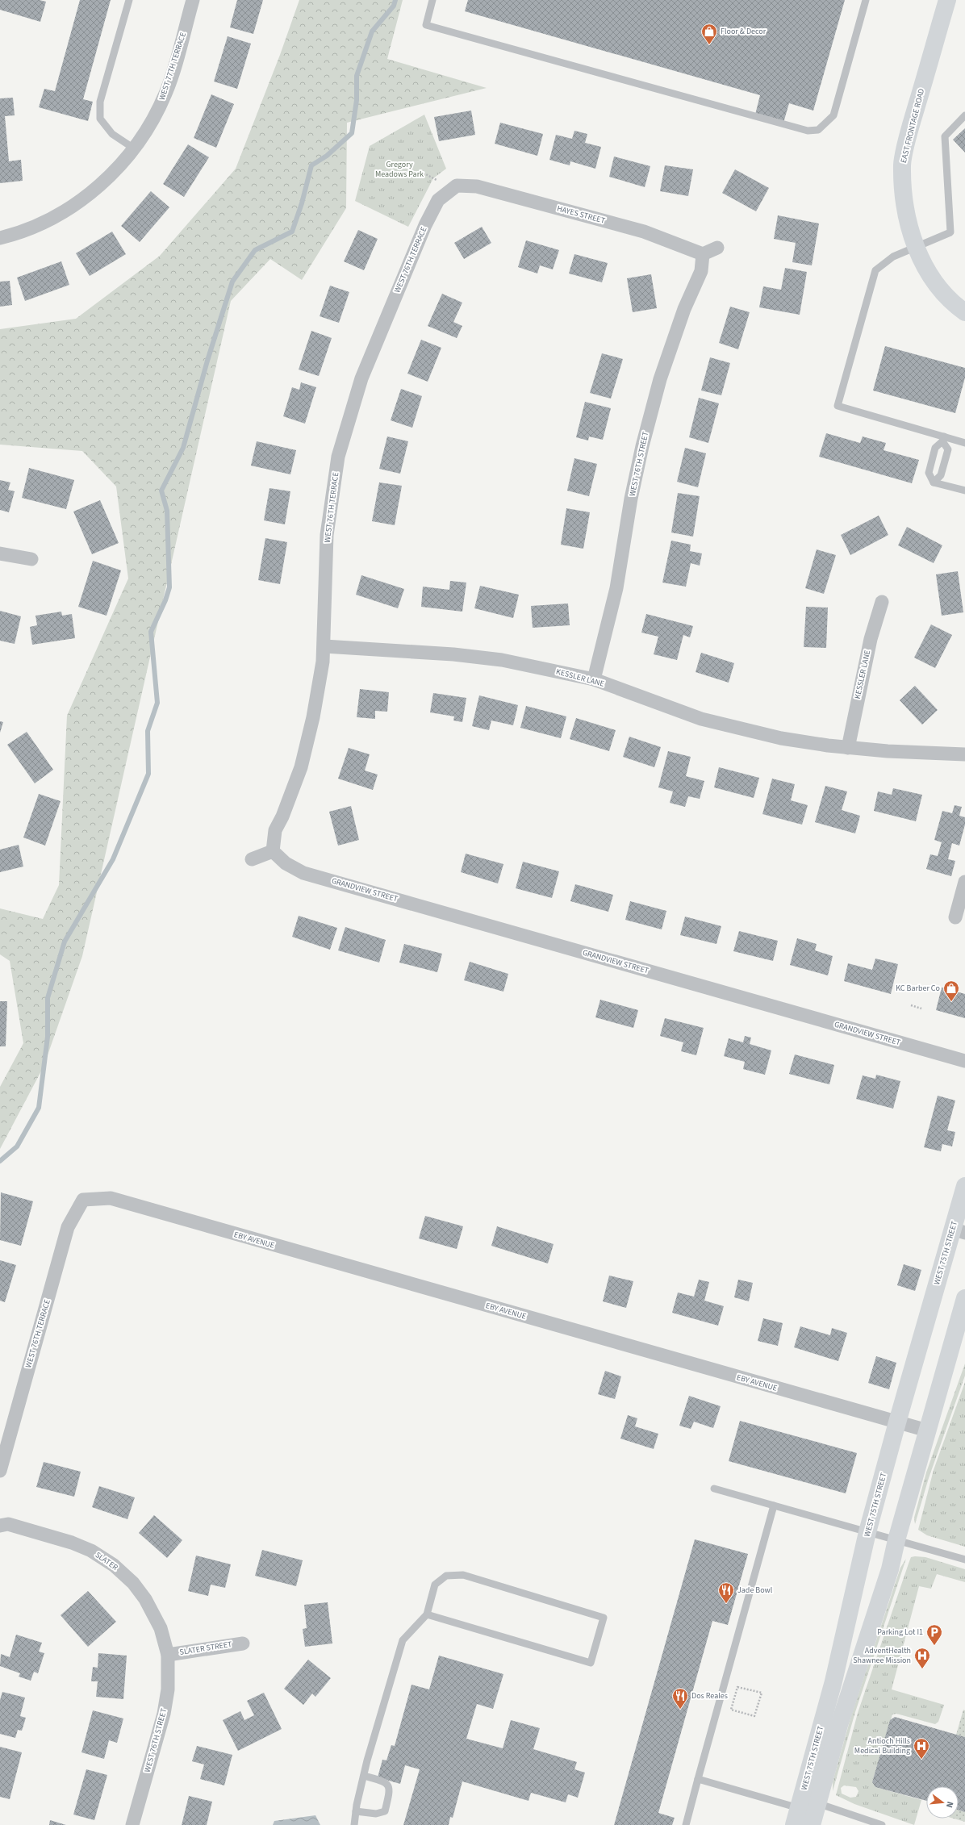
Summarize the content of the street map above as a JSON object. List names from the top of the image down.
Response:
{
  "streets": {
    "main road": ["EAST FRONTAGE ROAD", "WEST 75TH STREET"],
    "street": [
      "WEST 77TH TERRACE",
      "HAYES STREET",
      "WEST 76TH TERRACE",
      "WEST 76TH STREET",
      "KESSLER LANE",
      "GRANDVIEW STREET",
      "EBY AVENUE",
      "SLATER",
      "SLATER STREET"
    ]
  },
  "crossings": [
    ["HAYES STREET", "WEST 76TH TERRACE"],
    ["HAYES STREET", "WEST 76TH STREET"],
    ["WEST 76TH TERRACE", "KESSLER LANE"],
    ["WEST 76TH TERRACE", "GRANDVIEW STREET"],
    ["WEST 76TH TERRACE", "EBY AVENUE"],
    ["WEST 76TH STREET", "KESSLER LANE"],
    ["WEST 76TH STREET", "SLATER"],
    ["WEST 76TH STREET", "SLATER STREET"],
    ["EBY AVENUE", "WEST 75TH STREET"],
    ["SLATER", "SLATER STREET"]
  ],
  "parks": ["Gregory Meadows Park"],
  "places": {
    "shop": ["Floor & Decor", "KC Barber Co"],
    "restaurant": ["Jade Bowl", "Dos Reales"],
    "parking": ["Parking Lot I1"],
    "hospital": ["AdventHealth Shawnee Mission", "Antioch Hills Medical Building"]
  },
  "north": "right"
}
